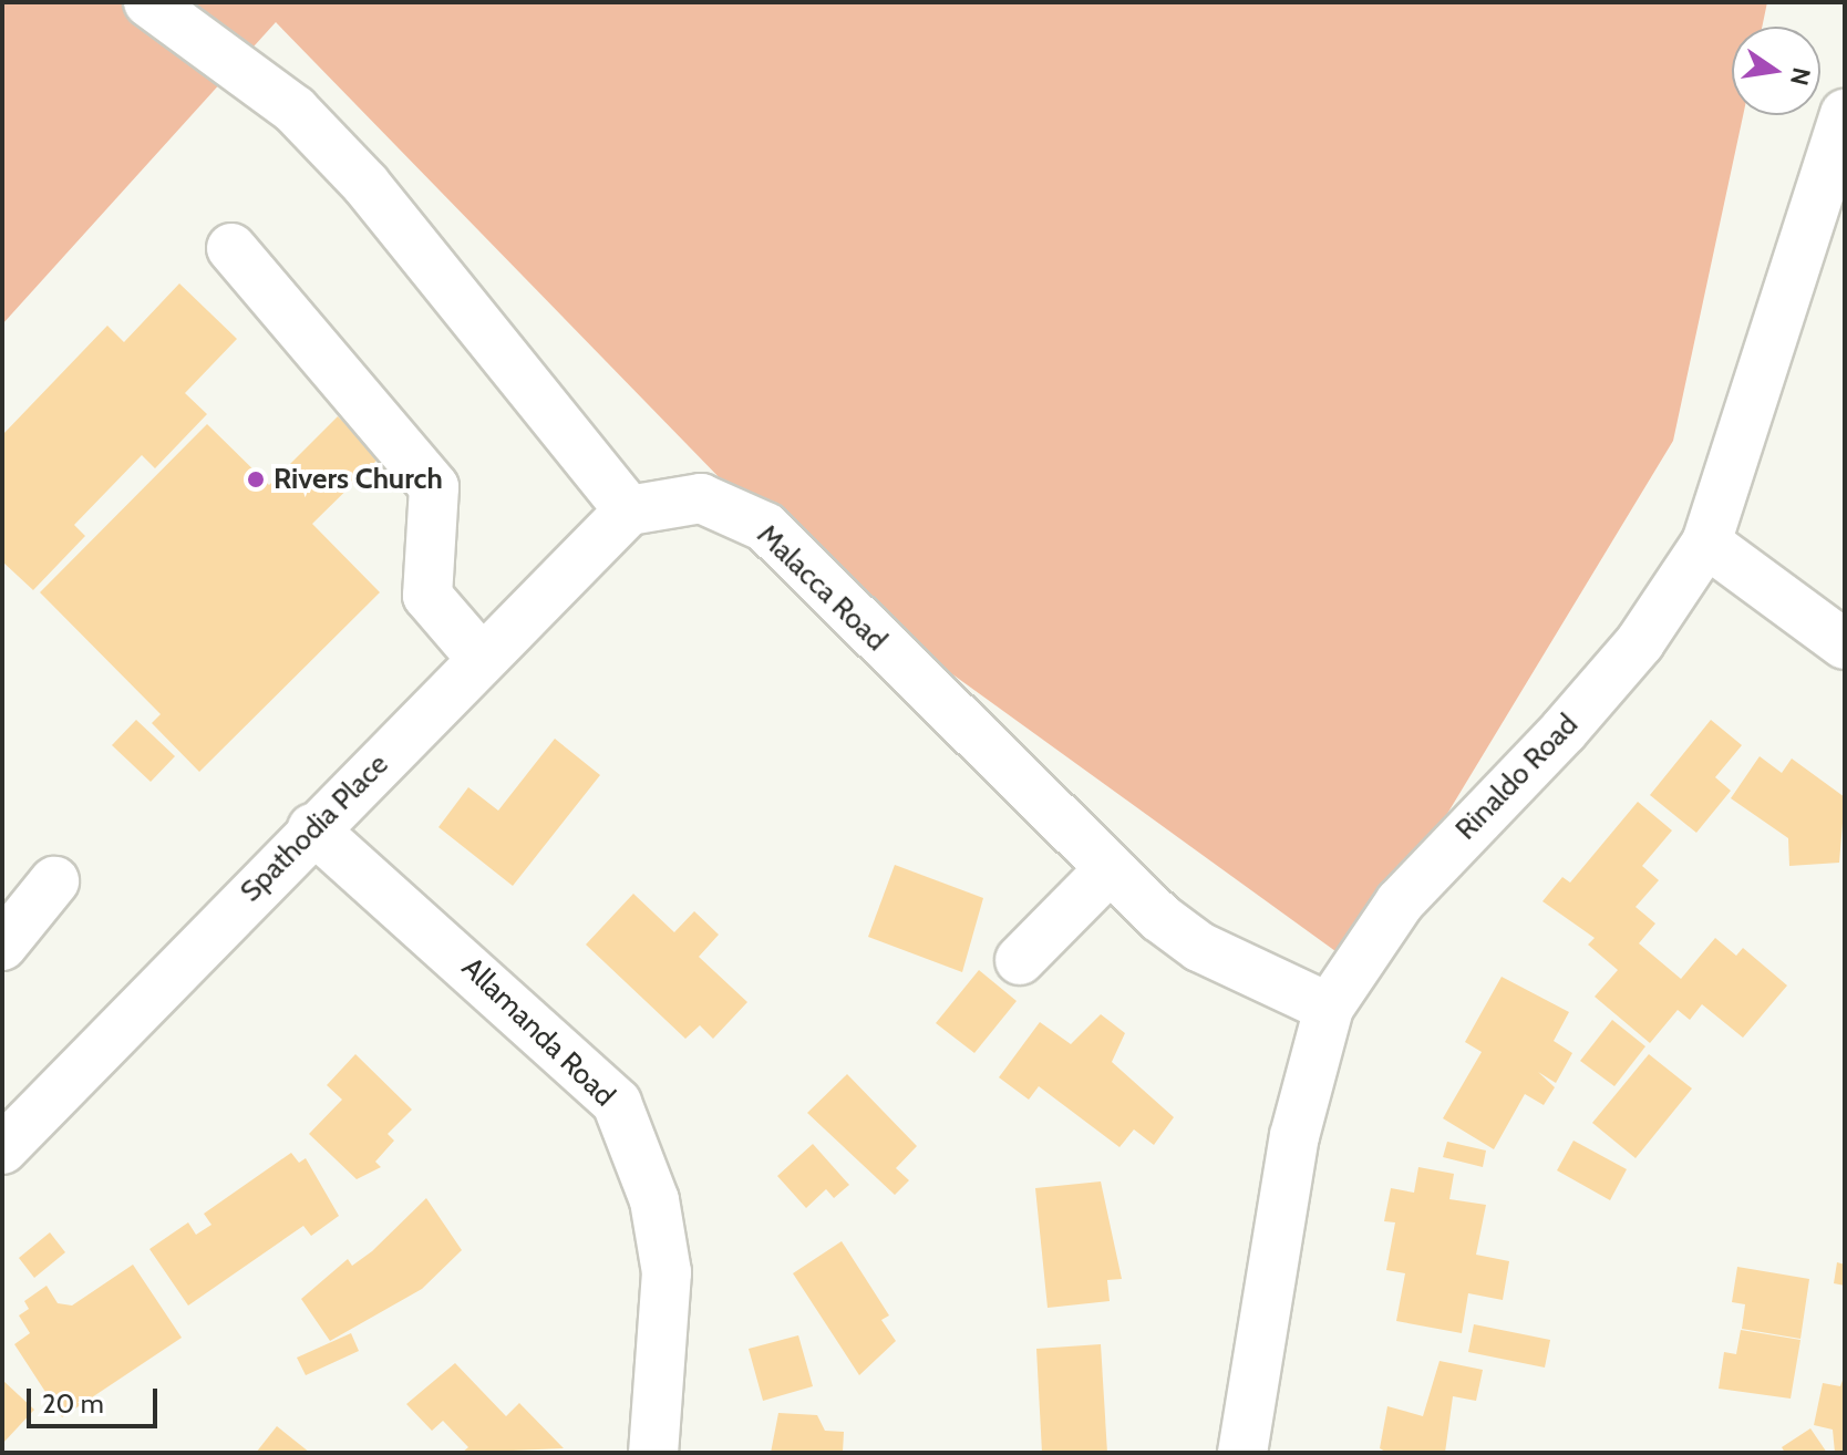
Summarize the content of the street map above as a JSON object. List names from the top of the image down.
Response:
{
  "streets": {
    "street": [
      "Malacca Road",
      "Rinaldo Road",
      "Spathodia Place",
      "Allamanda Road"
    ]
  },
  "crossings": [
    ["Malacca Road", "Rinaldo Road"],
    ["Malacca Road", "Spathodia Place"],
    ["Spathodia Place", "Allamanda Road"]
  ],
  "places": ["Rivers Church"],
  "scale_bar": "20 m",
  "north": "right"
}
